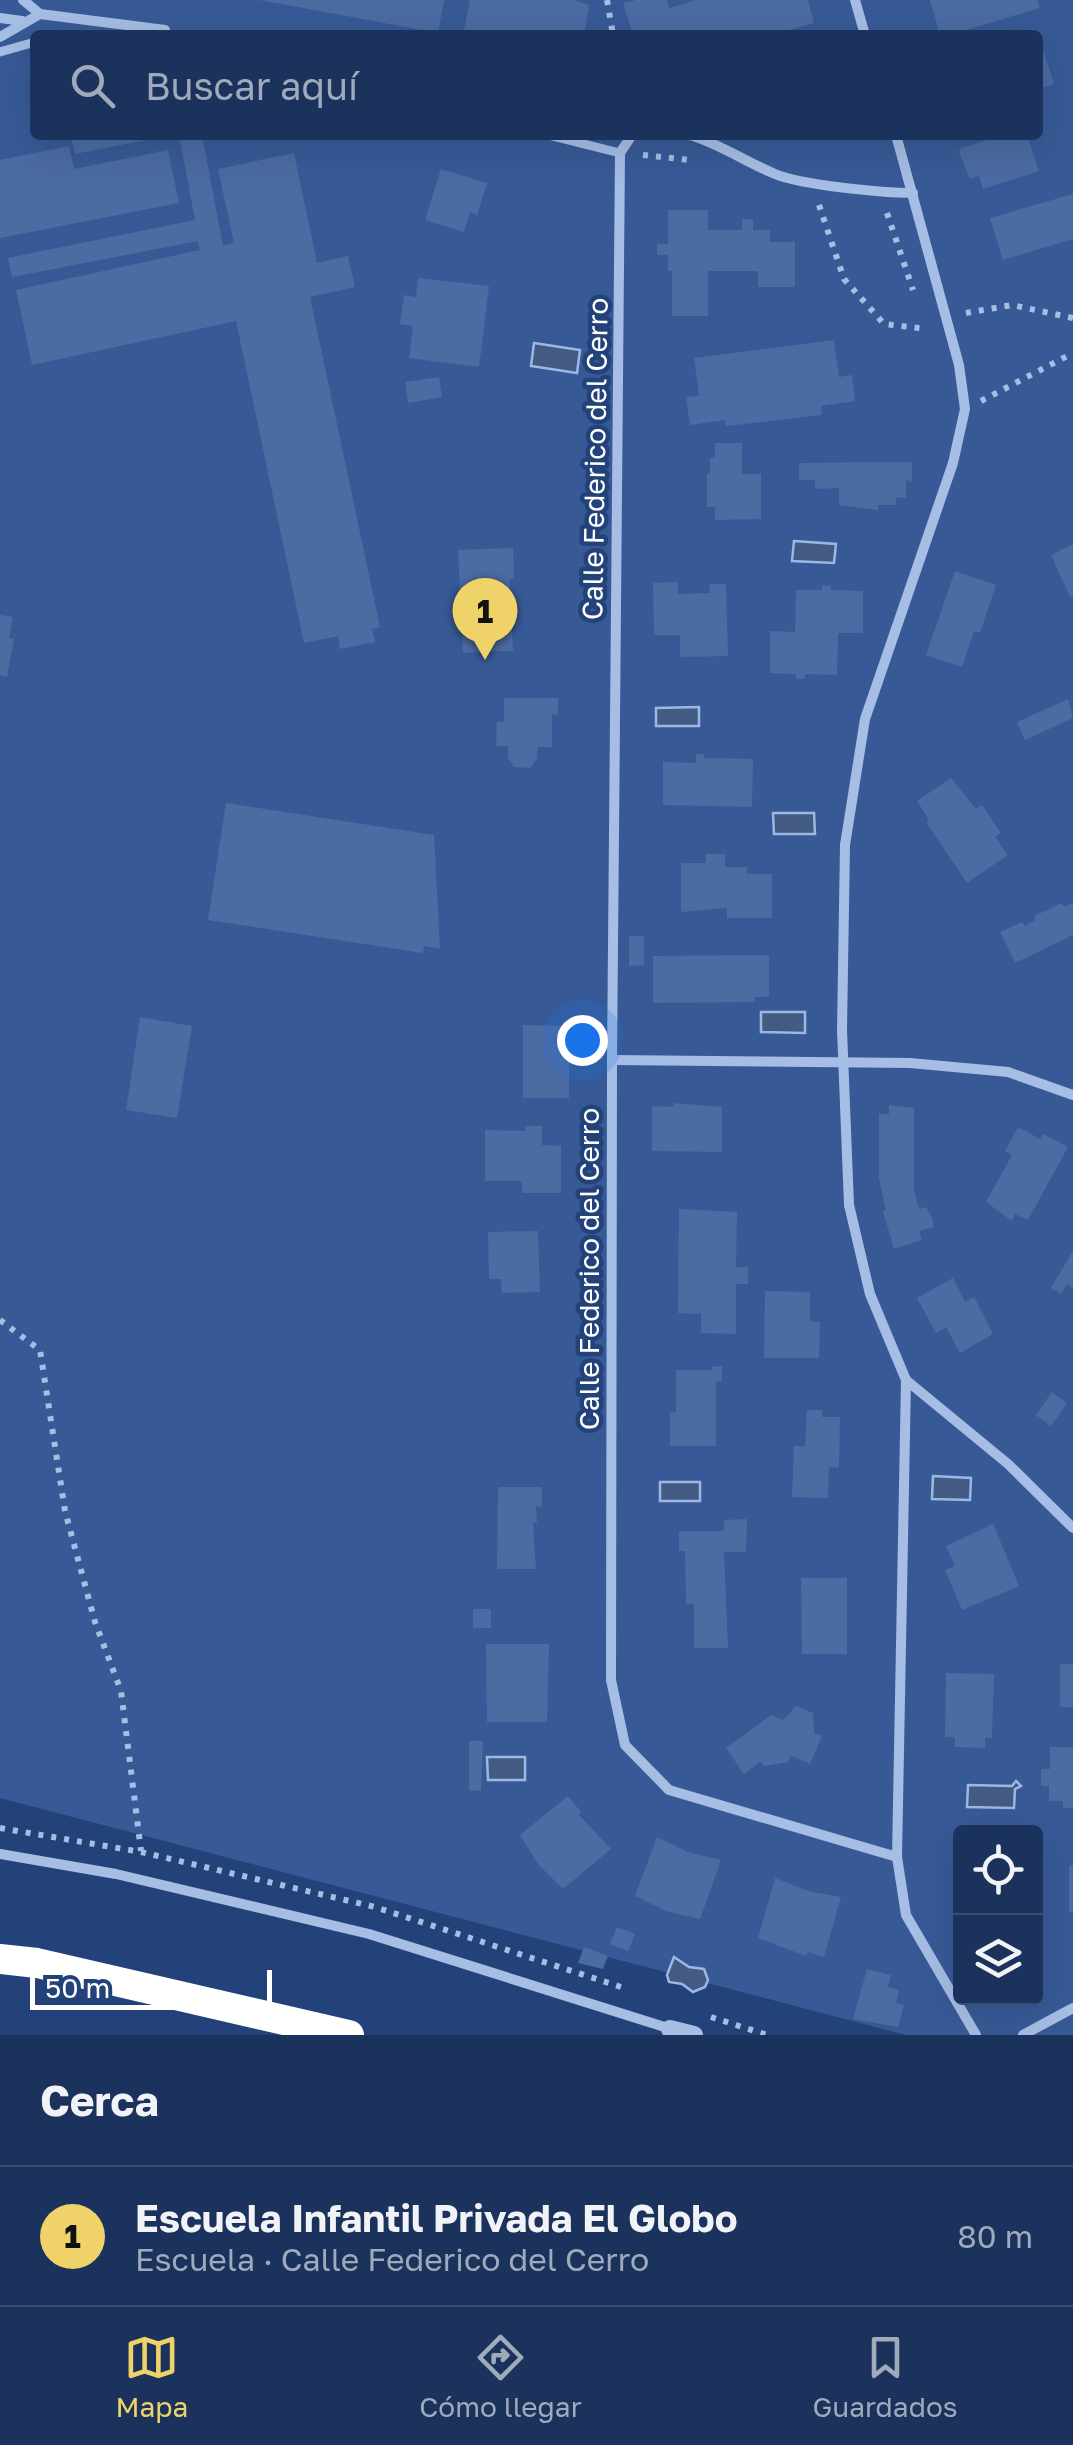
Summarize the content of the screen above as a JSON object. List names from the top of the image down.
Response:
{
  "streets": {
    "street": ["Calle Federico del Cerro"]
  },
  "scale_bar": "50 m",
  "page": {
    "search": "Buscar aquí",
    "pins": "1",
    "scale": "50 m",
    "heading": "Cerca",
    "list": [
      {
        "mark": "1",
        "name": "Escuela Infantil Privada El Globo",
        "note": "Escuela · Calle Federico del Cerro",
        "value": "80 m"
      }
    ],
    "nav": ["Mapa", "Cómo llegar", "Guardados"]
  }
}
